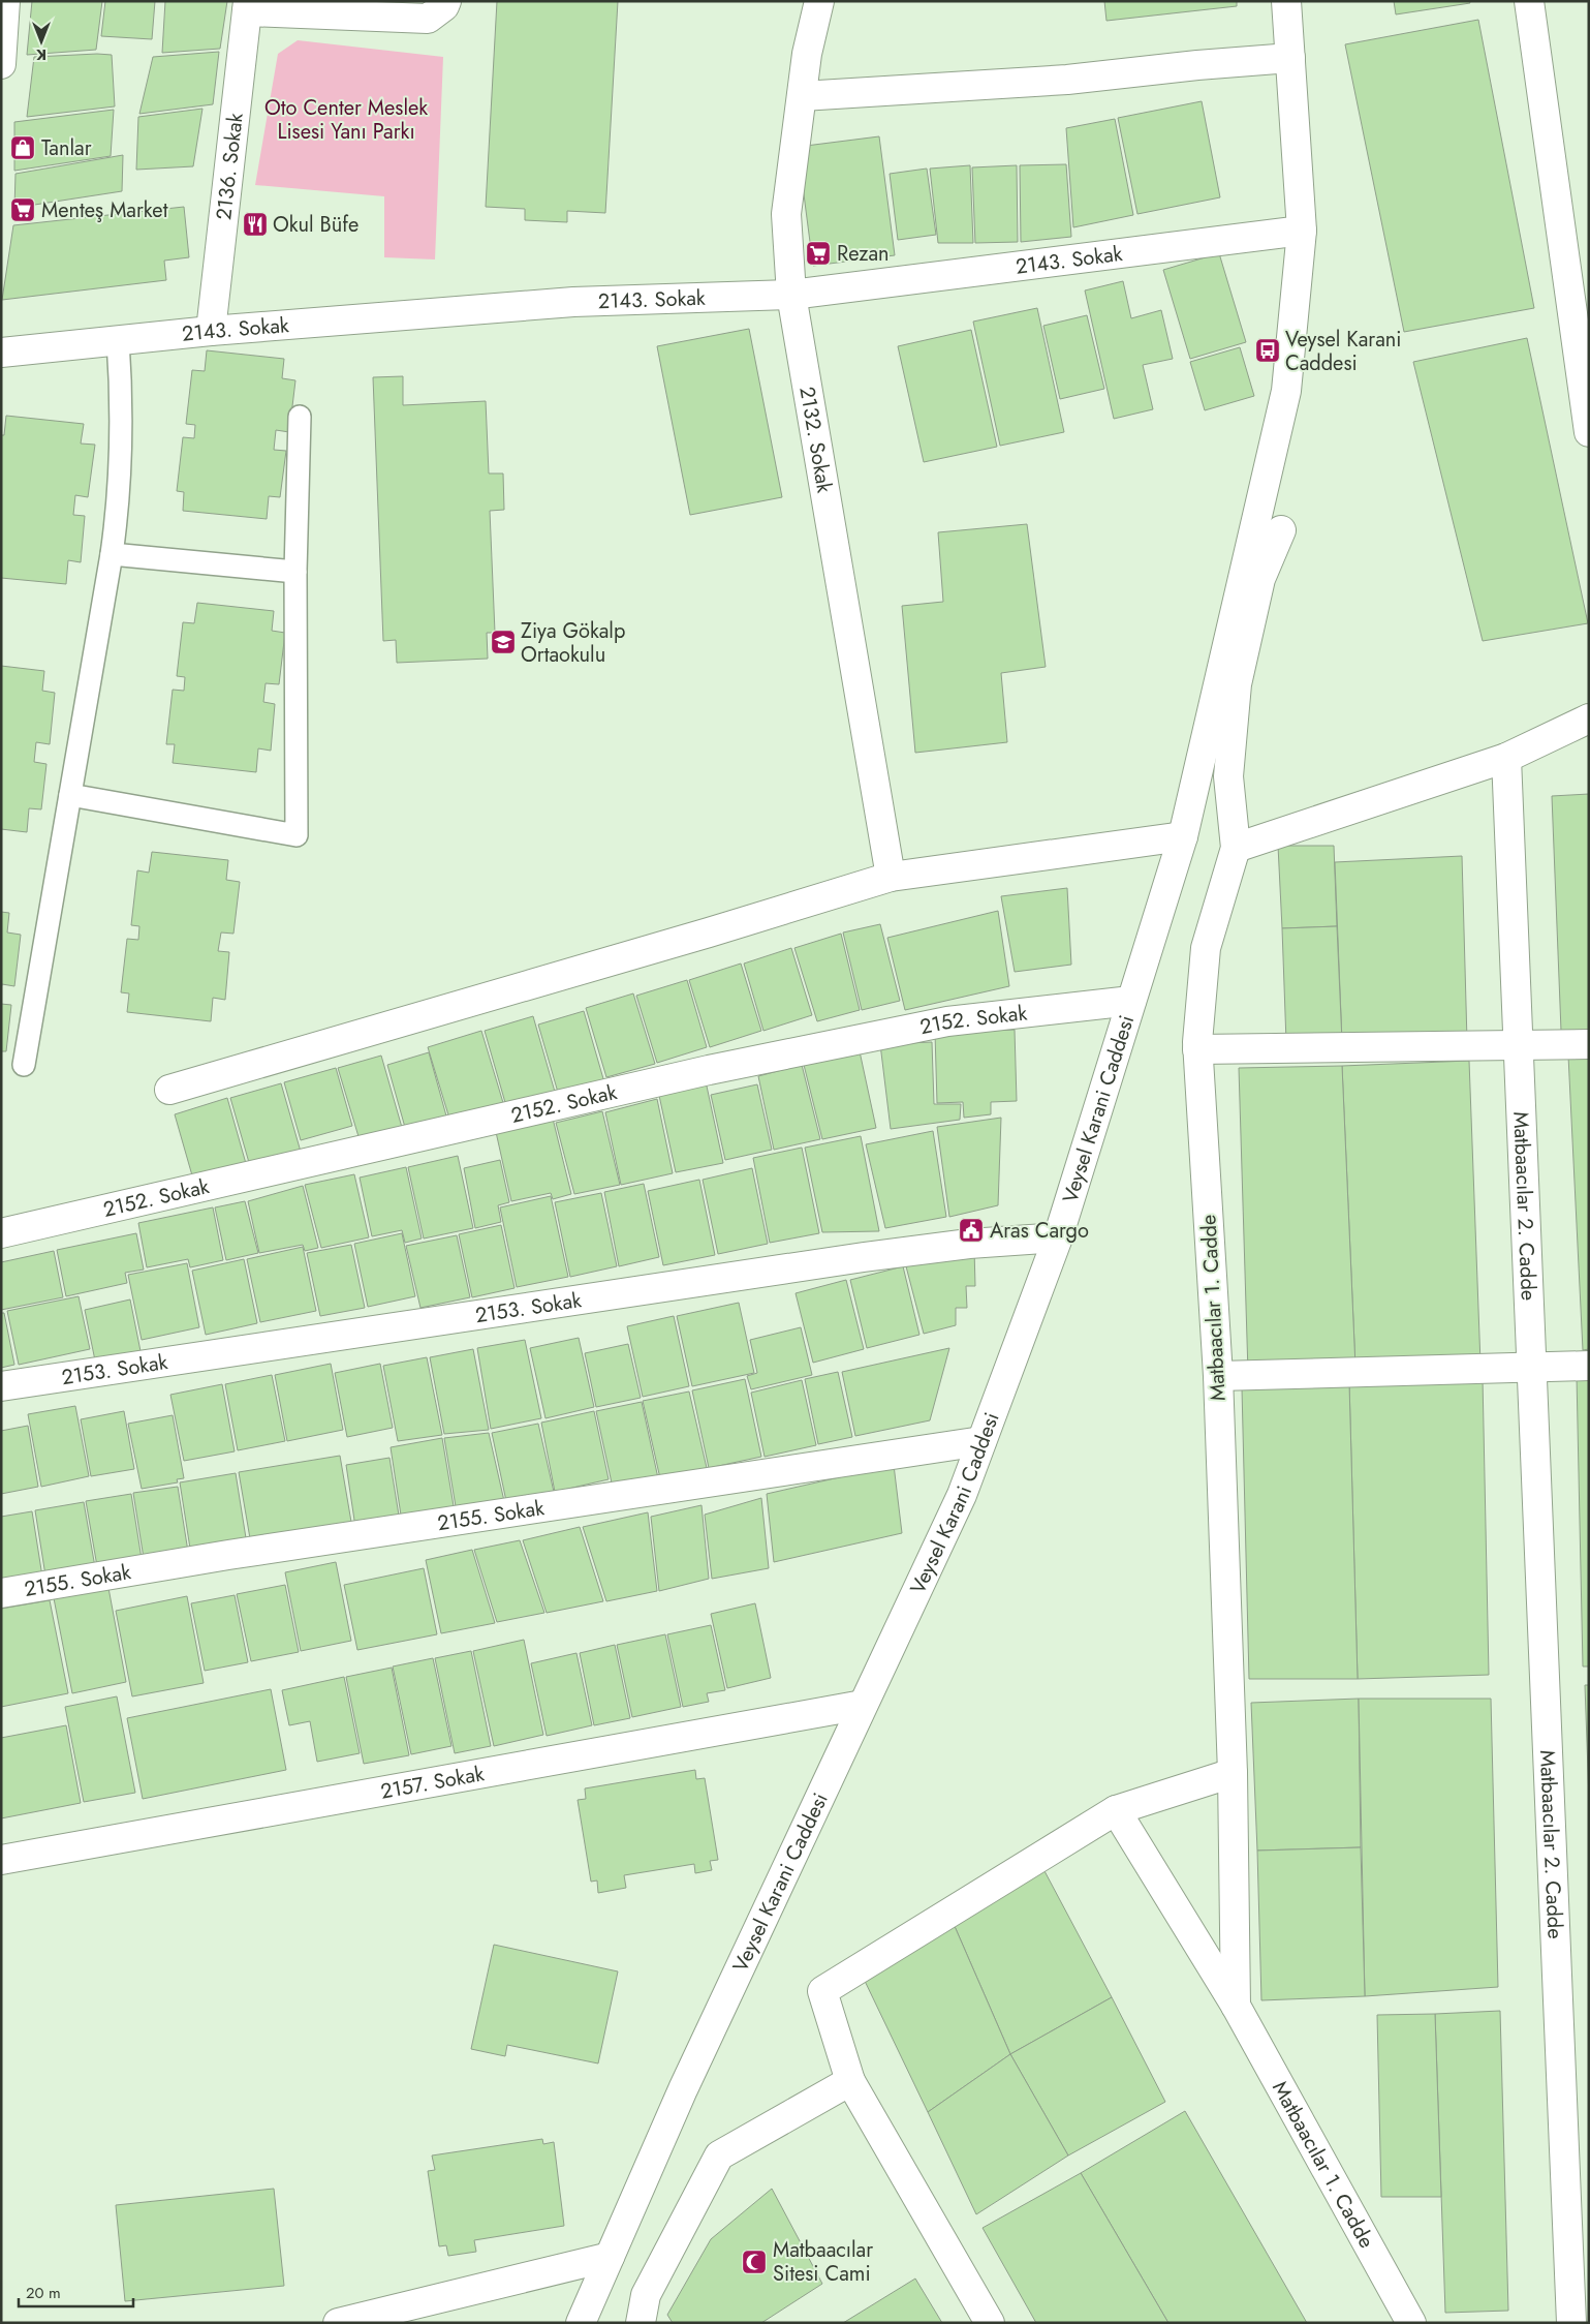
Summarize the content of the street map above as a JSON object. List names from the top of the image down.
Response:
{
  "streets": {
    "street": [
      "2136. Sokak",
      "2143. Sokak",
      "2132. Sokak",
      "2152. Sokak",
      "Veysel Karani Caddesi",
      "Matbaacılar 2. Cadde",
      "2153. Sokak",
      "Matbaacılar 1. Cadde",
      "2155. Sokak",
      "2157. Sokak"
    ]
  },
  "crossings": [
    ["2136. Sokak", "2143. Sokak"],
    ["2143. Sokak", "2132. Sokak"],
    ["2143. Sokak", "Veysel Karani Caddesi"],
    ["2152. Sokak", "Veysel Karani Caddesi"],
    ["Veysel Karani Caddesi", "2153. Sokak"],
    ["Veysel Karani Caddesi", "2155. Sokak"],
    ["Veysel Karani Caddesi", "2157. Sokak"]
  ],
  "parks": ["Oto Center Meslek Lisesi Yanı Parkı"],
  "places": {
    "shop": ["Tanlar"],
    "supermarket": ["Menteş Market", "Rezan"],
    "restaurant": ["Okul Büfe"],
    "bus stop": ["Veysel Karani Caddesi"],
    "school or university": ["Ziya Gökalp Ortaokulu"],
    "public building": ["Aras Cargo"],
    "mosque": ["Matbaacılar Sitesi Cami"]
  },
  "scale_bar": "20 m",
  "north": "bottom"
}
